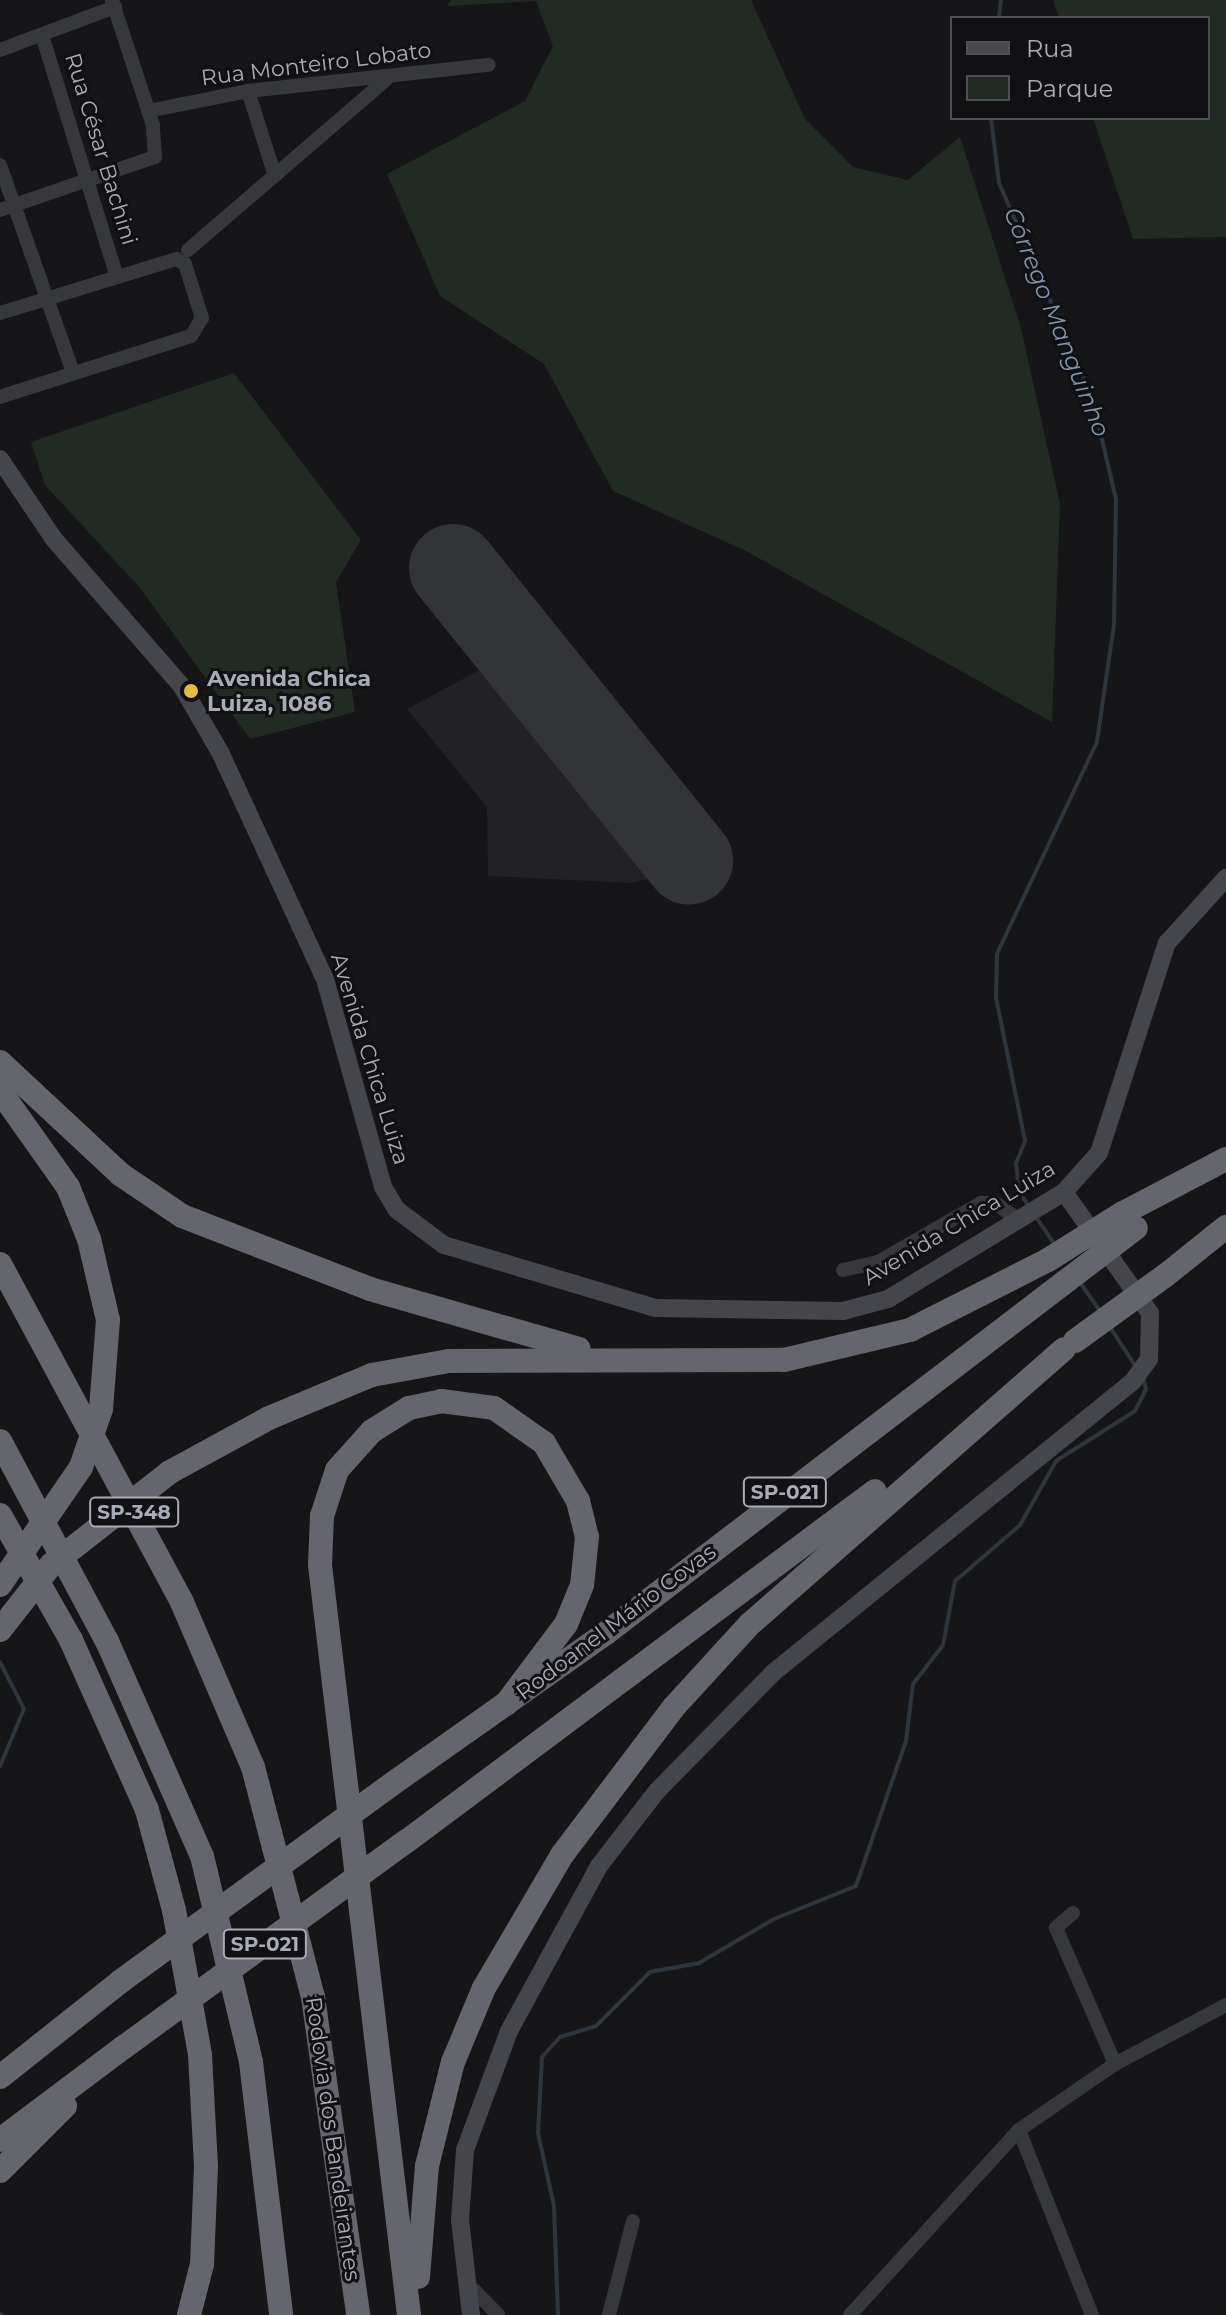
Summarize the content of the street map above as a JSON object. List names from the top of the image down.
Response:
{
  "streets": {
    "highway": [
      "SP-021",
      "SP-348",
      "Rodoanel Mário Covas",
      "Rodovia dos Bandeirantes"
    ],
    "main road": ["Avenida Chica Luiza"],
    "street": ["Rua Monteiro Lobato", "Rua César Bachini"]
  },
  "water": ["Córrego Manguinho"],
  "places": ["Avenida Chica Luiza, 1086"],
  "legend": ["Rua", "Parque"]
}
